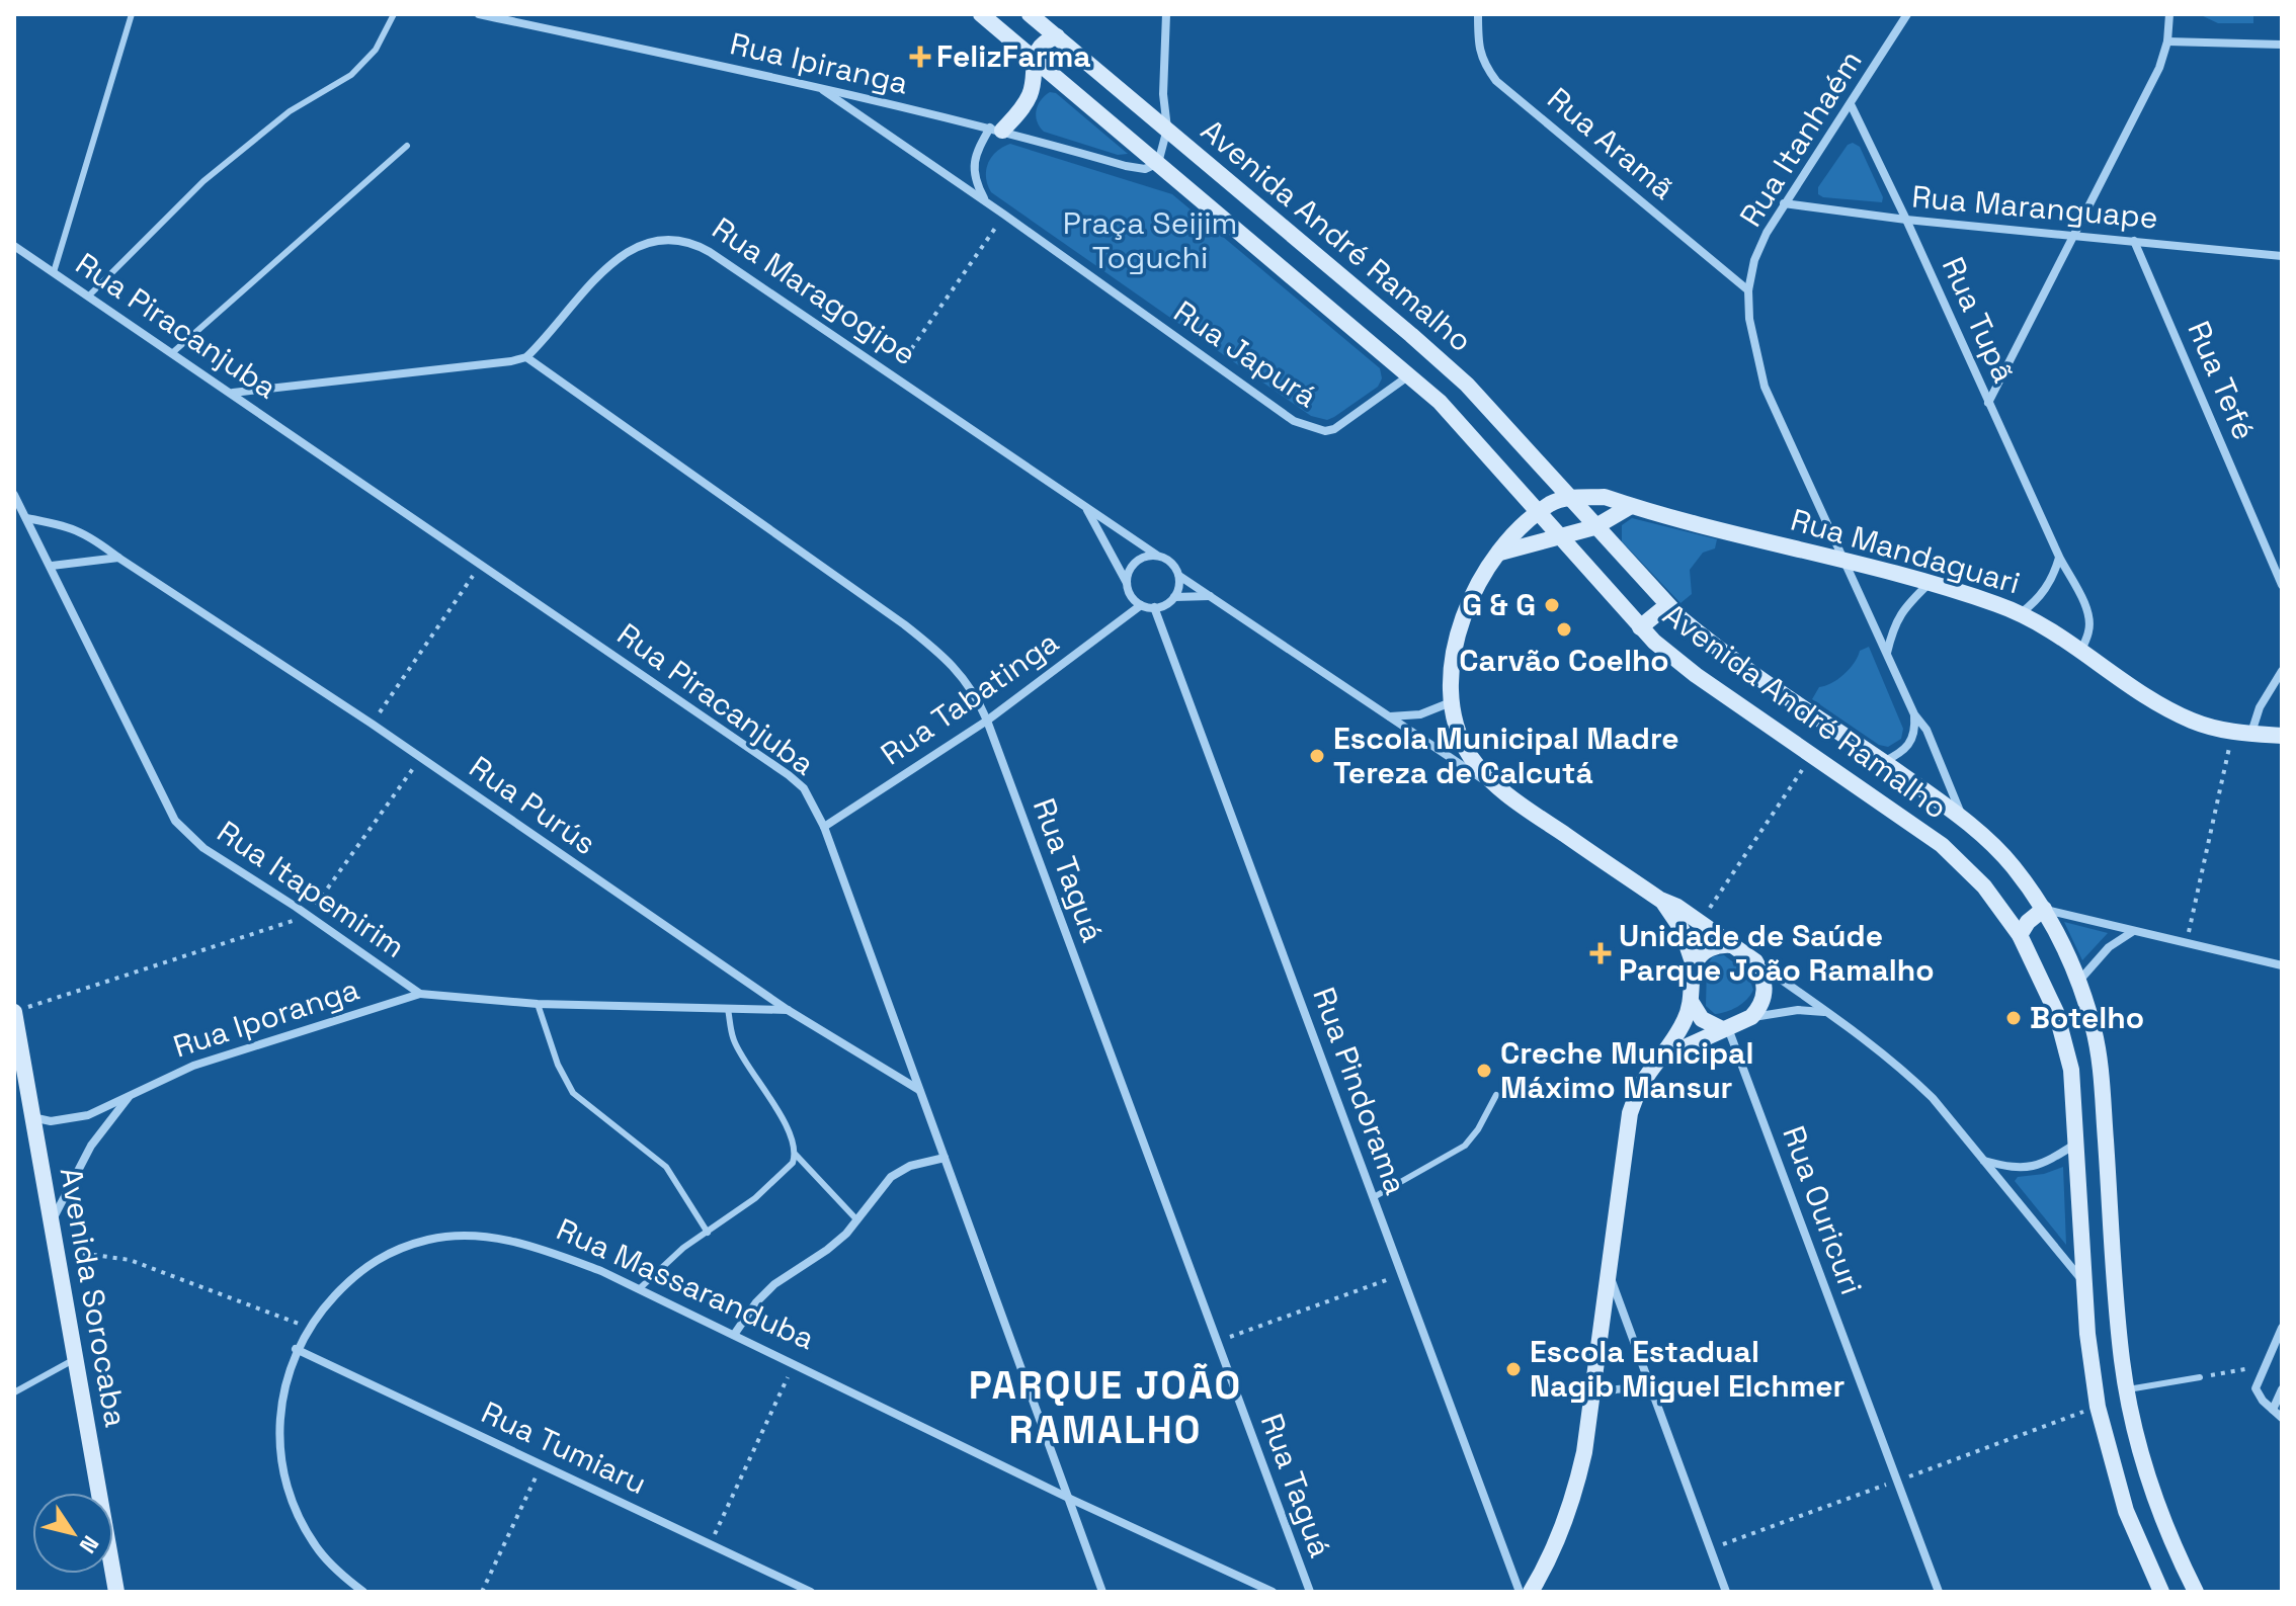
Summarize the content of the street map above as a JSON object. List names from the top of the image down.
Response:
{
  "streets": {
    "main road": ["Avenida André Ramalho", "Rua Mandaguari", "Avenida Sorocaba"],
    "street": [
      "Rua Ipiranga",
      "Rua Itanhaém",
      "Rua Aramã",
      "Rua Maranguape",
      "Rua Maragogipe",
      "Rua Tupã",
      "Rua Piracanjuba",
      "Rua Japurá",
      "Rua Tefé",
      "Rua Tabatinga",
      "Rua Purús",
      "Rua Taguá",
      "Rua Itapemirim",
      "Rua Iporanga",
      "Rua Pindorama",
      "Rua Ouricuri",
      "Rua Massaranduba",
      "Rua Tumiaru"
    ]
  },
  "crossings": [
    ["Rua Ipiranga", "Avenida André Ramalho"],
    ["Rua Ipiranga", "Rua Japurá"],
    ["Rua Itanhaém", "Rua Aramã"],
    ["Rua Itanhaém", "Rua Maranguape"],
    ["Rua Itanhaém", "Avenida André Ramalho"],
    ["Rua Itanhaém", "Rua Tupã"],
    ["Rua Itanhaém", "Rua Mandaguari"],
    ["Rua Maranguape", "Rua Tupã"],
    ["Rua Maranguape", "Rua Tefé"],
    ["Avenida André Ramalho", "Rua Japurá"],
    ["Avenida André Ramalho", "Rua Mandaguari"],
    ["Rua Maragogipe", "Rua Tabatinga"],
    ["Rua Maragogipe", "Rua Taguá"],
    ["Rua Maragogipe", "Rua Pindorama"],
    ["Rua Tupã", "Rua Mandaguari"],
    ["Rua Piracanjuba", "Rua Tabatinga"],
    ["Rua Piracanjuba", "Rua Purús"],
    ["Rua Piracanjuba", "Rua Massaranduba"],
    ["Rua Tabatinga", "Rua Taguá"],
    ["Rua Tabatinga", "Rua Pindorama"],
    ["Rua Purús", "Rua Itapemirim"],
    ["Rua Itapemirim", "Rua Iporanga"],
    ["Rua Iporanga", "Avenida Sorocaba"],
    ["Rua Massaranduba", "Rua Tumiaru"]
  ],
  "districts": ["PARQUE JOÃO RAMALHO"],
  "parks": ["Praça Seijim Toguchi"],
  "places": {
    "health": ["FelizFarma", "Unidade de Saúde Parque João Ramalho"],
    "other": [
      "G & G",
      "Carvão Coelho",
      "Escola Municipal Madre Tereza de Calcutá",
      "Botelho",
      "Creche Municipal Máximo Mansur",
      "Escola Estadual Nagib Miguel Elchmer"
    ]
  },
  "north": "bottom right"
}
